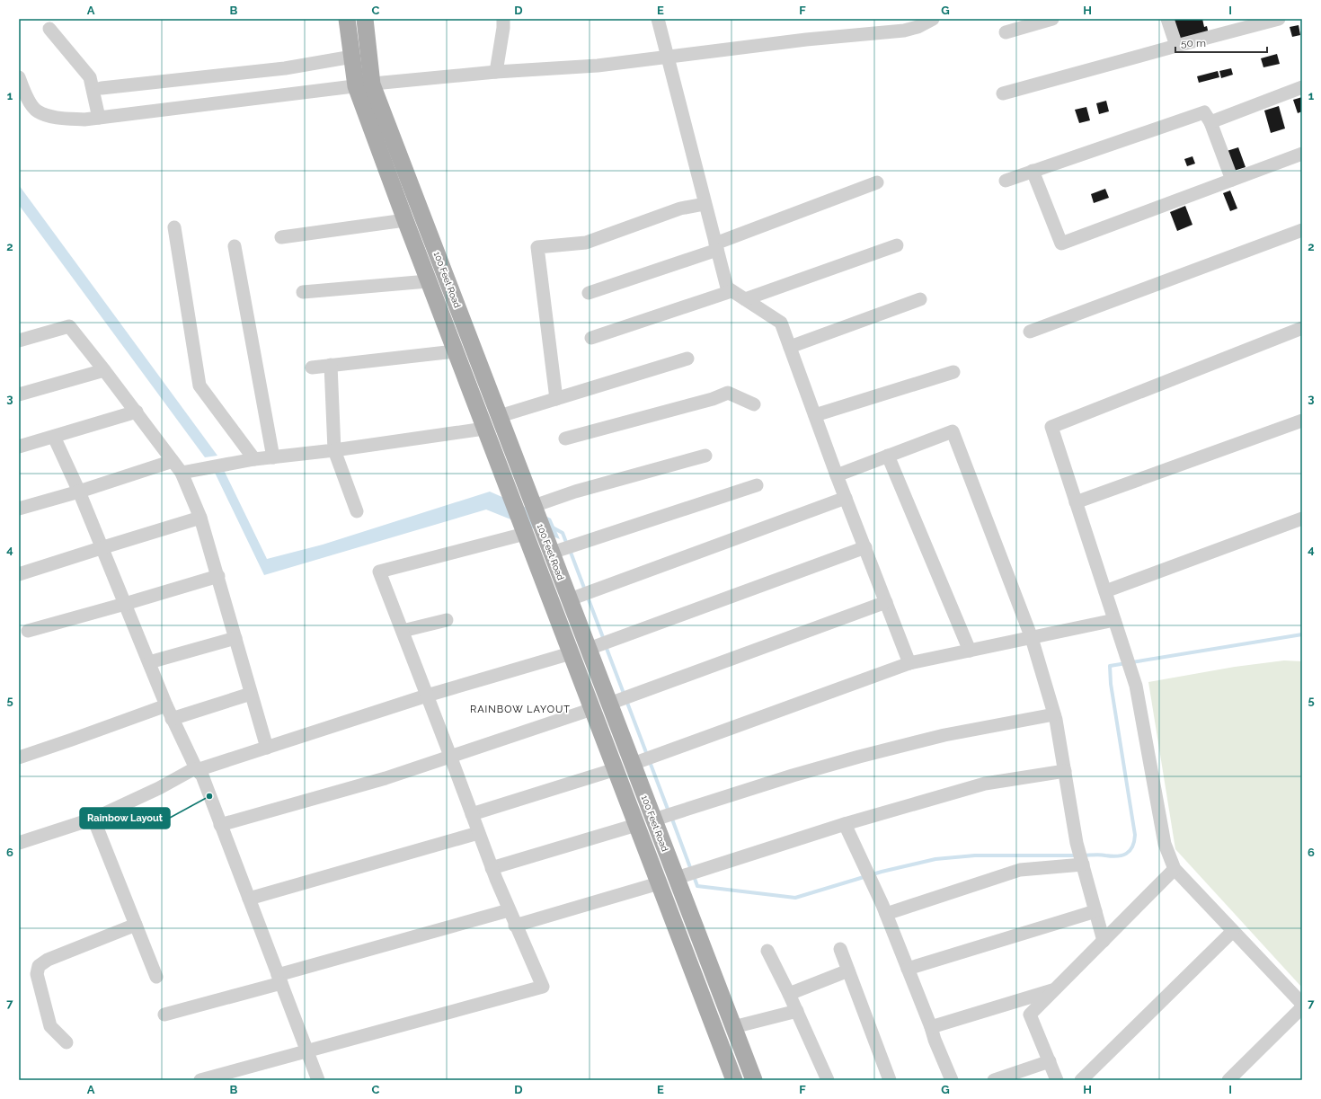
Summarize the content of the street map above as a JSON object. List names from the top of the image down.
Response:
{
  "streets": {
    "main road": ["100 Feet Road"]
  },
  "districts": ["RAINBOW LAYOUT"],
  "places": ["Rainbow Layout"],
  "scale_bar": "50 m",
  "grid": {
    "columns": [
      "A",
      "B",
      "C",
      "D",
      "E",
      "F",
      "G",
      "H",
      "I"
    ],
    "rows": [
      "1",
      "2",
      "3",
      "4",
      "5",
      "6",
      "7"
    ]
  }
}
